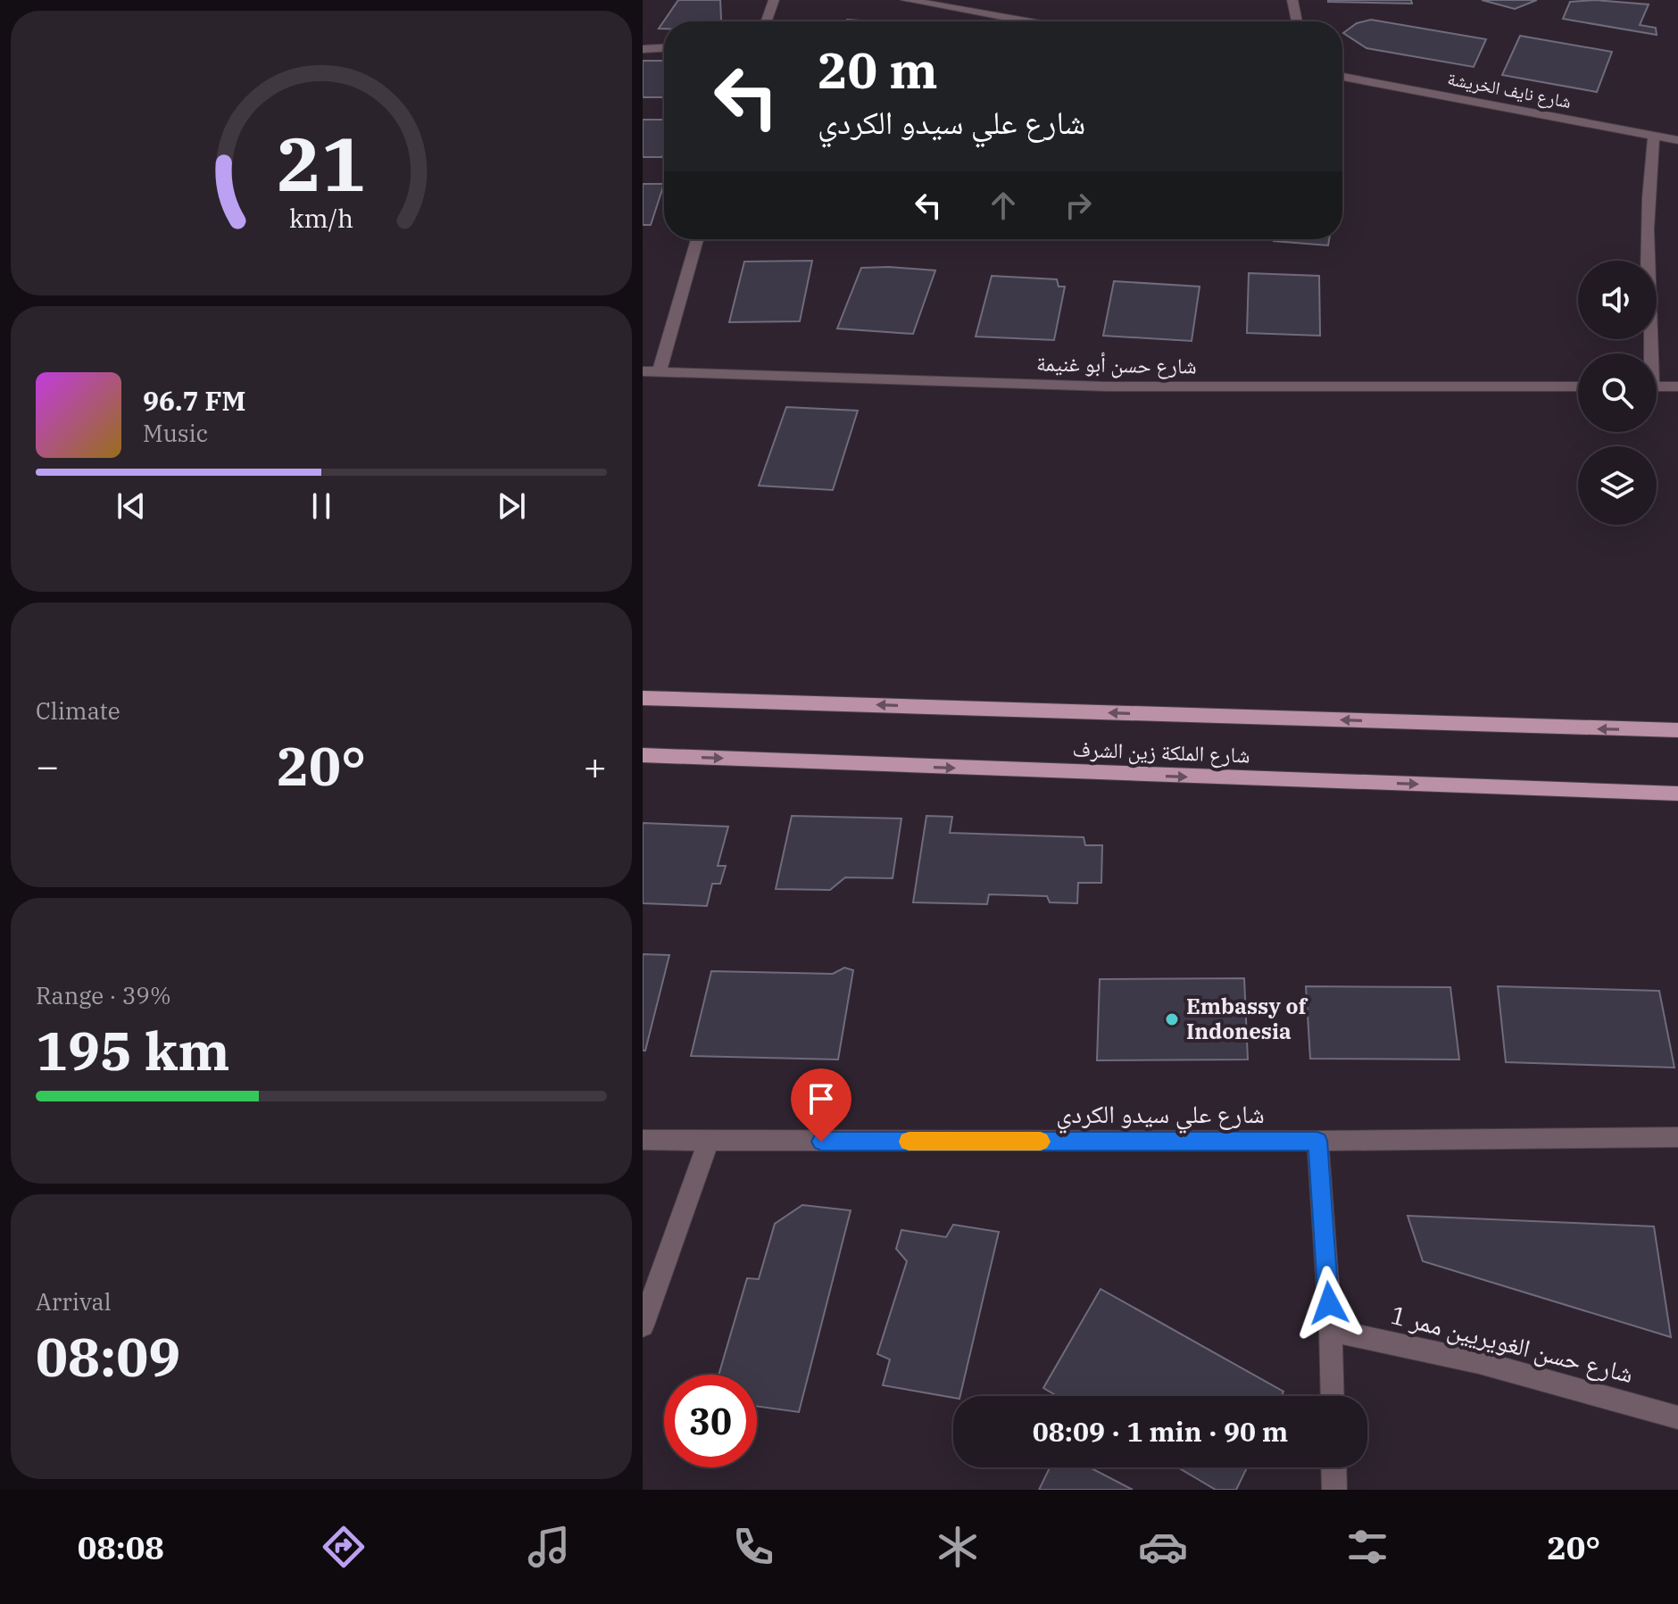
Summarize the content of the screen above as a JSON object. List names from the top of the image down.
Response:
{
  "streets": {
    "main road": ["شارع الملكة زين الشرف"],
    "street": [
      "شارع نايف الخريشة",
      "شارع حسن أبو غنيمة",
      "شارع علي سيدو الكردي",
      "شارع حسن الغويريين ممر 1"
    ]
  },
  "places": ["Embassy of Indonesia"],
  "page": {
    "turn": ["20 m", "شارع علي سيدو الكردي"],
    "song": ["96.7 FM", "Music"],
    "tile": [
      "Climate",
      ["Range · 39%", "195 km"],
      ["Arrival", "08:09"]
    ],
    "heat": ["−", "20°", "+"],
    "limit": "30",
    "trip": "08:09 · 1 min · 90 m",
    "tabs": ["08:08", "20°"],
    "gauge": ["21", "km/h"]
  }
}
